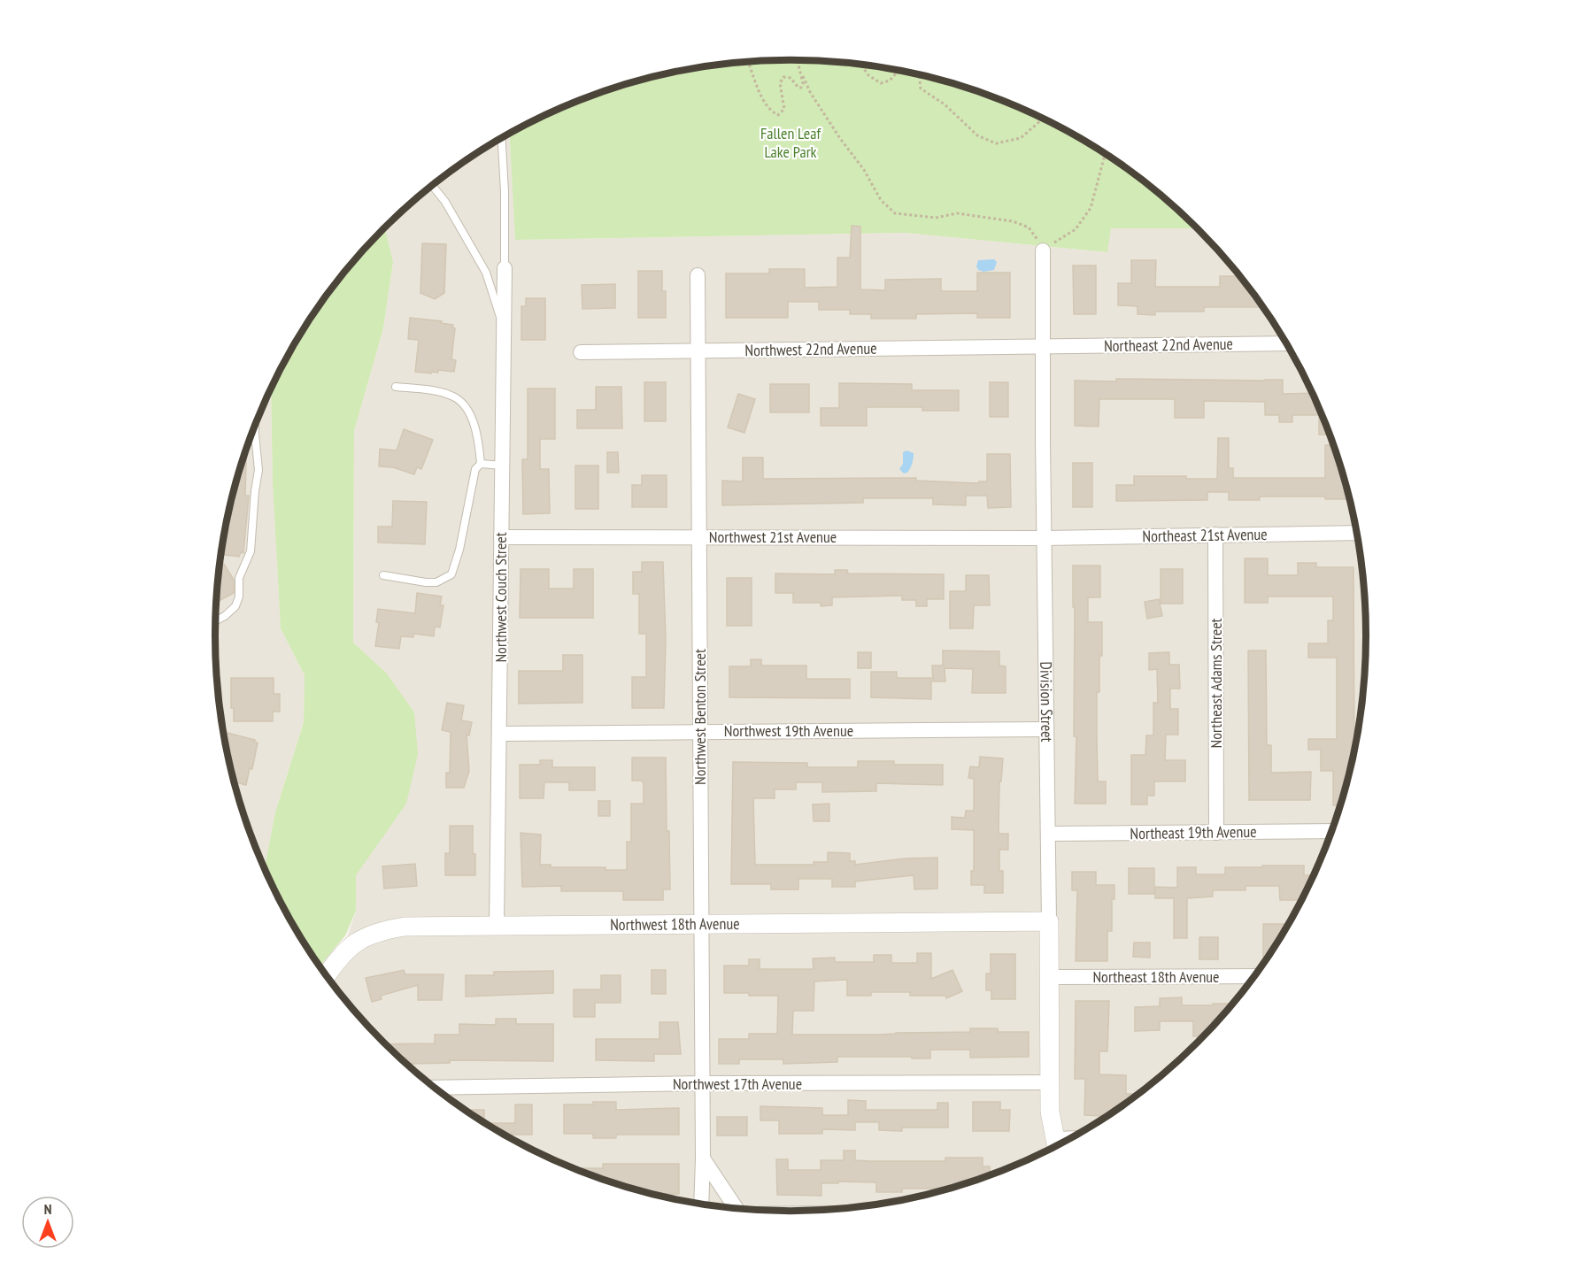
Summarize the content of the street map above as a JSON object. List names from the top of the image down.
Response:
{
  "streets": {
    "street": [
      "Northeast 22nd Avenue",
      "Northwest 22nd Avenue",
      "Northeast 21st Avenue",
      "Northwest 21st Avenue",
      "Northwest Couch Street",
      "Northeast Adams Street",
      "Division Street",
      "Northwest Benton Street",
      "Northwest 19th Avenue",
      "Northeast 19th Avenue",
      "Northwest 18th Avenue",
      "Northeast 18th Avenue",
      "Northwest 17th Avenue"
    ]
  },
  "crossings": [
    ["Northeast 22nd Avenue", "Northwest 22nd Avenue"],
    ["Northeast 22nd Avenue", "Division Street"],
    ["Northwest 22nd Avenue", "Division Street"],
    ["Northwest 22nd Avenue", "Northwest Benton Street"],
    ["Northeast 21st Avenue", "Northwest 21st Avenue"],
    ["Northeast 21st Avenue", "Northeast Adams Street"],
    ["Northeast 21st Avenue", "Division Street"],
    ["Northwest 21st Avenue", "Northwest Couch Street"],
    ["Northwest 21st Avenue", "Division Street"],
    ["Northwest 21st Avenue", "Northwest Benton Street"],
    ["Northwest Couch Street", "Northwest 19th Avenue"],
    ["Northwest Couch Street", "Northwest 18th Avenue"],
    ["Northeast Adams Street", "Northeast 19th Avenue"],
    ["Division Street", "Northwest 19th Avenue"],
    ["Division Street", "Northeast 19th Avenue"],
    ["Division Street", "Northwest 18th Avenue"],
    ["Division Street", "Northeast 18th Avenue"],
    ["Division Street", "Northwest 17th Avenue"],
    ["Northwest Benton Street", "Northwest 19th Avenue"],
    ["Northwest Benton Street", "Northwest 18th Avenue"],
    ["Northwest Benton Street", "Northwest 17th Avenue"]
  ],
  "parks": ["Fallen Leaf Lake Park"],
  "north": "top"
}
